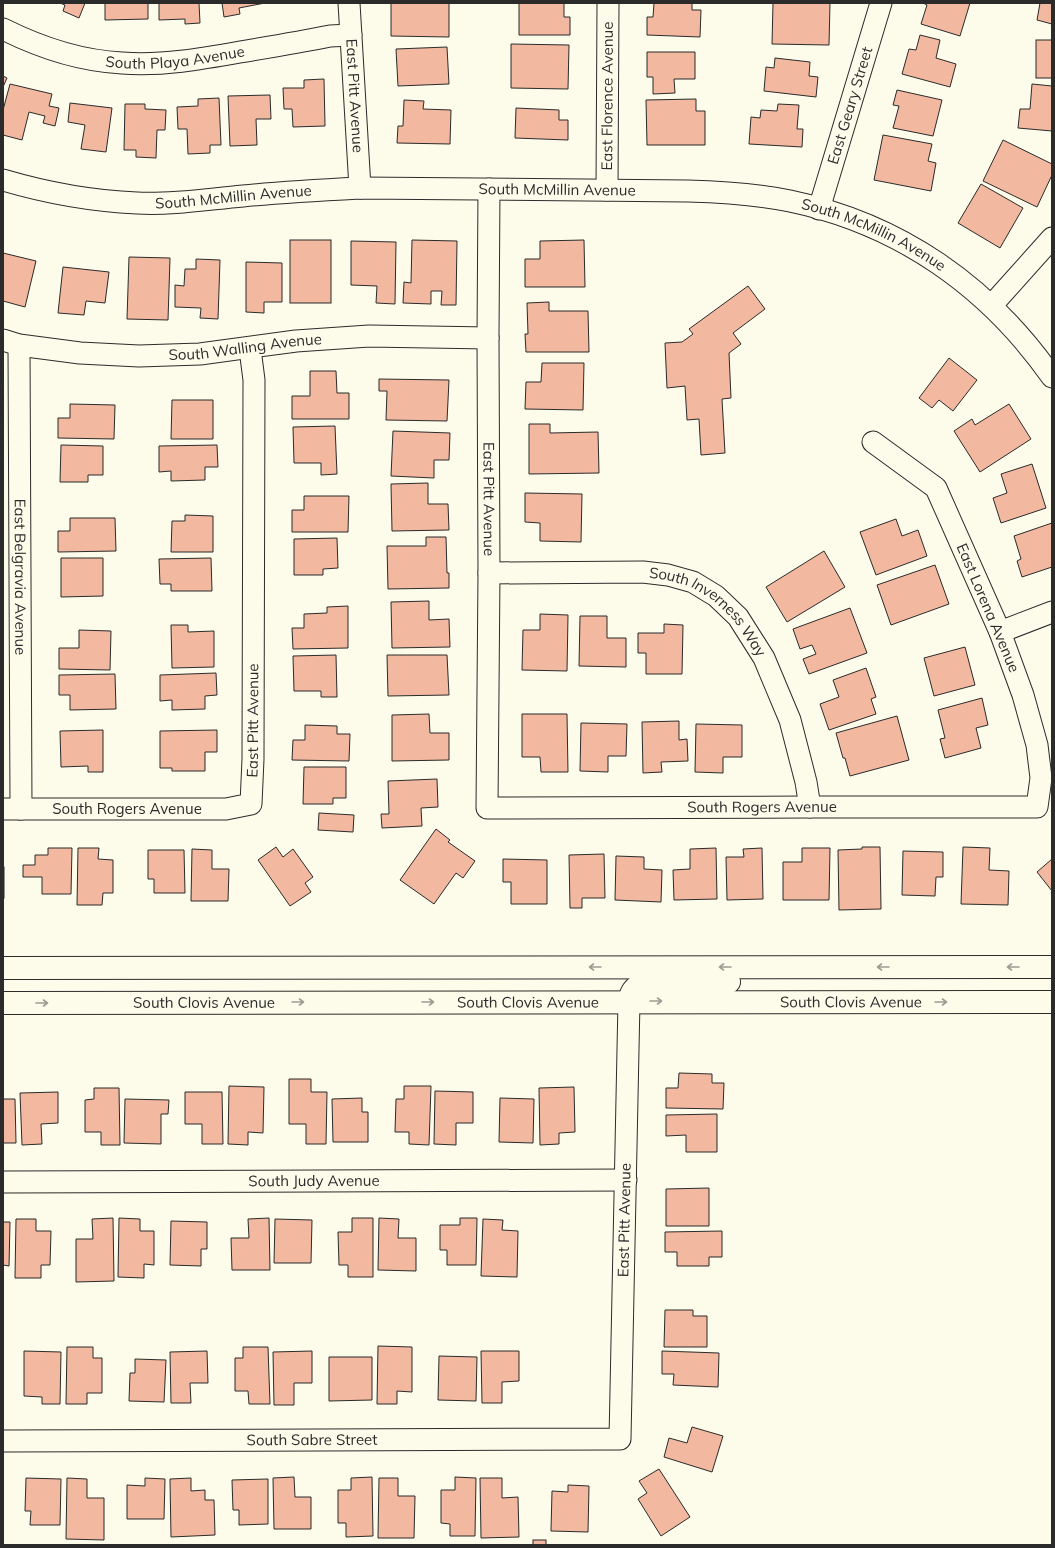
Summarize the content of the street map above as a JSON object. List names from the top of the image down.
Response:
{
  "streets": {
    "main road": ["South Clovis Avenue"],
    "street": [
      "South Playa Avenue",
      "East Pitt Avenue",
      "East Florence Avenue",
      "East Geary Street",
      "South McMillin Avenue",
      "South Walling Avenue",
      "East Belgravia Avenue",
      "East Lorena Avenue",
      "South Inverness Way",
      "South Rogers Avenue",
      "South Judy Avenue",
      "South Sabre Street"
    ]
  },
  "crossings": [
    ["South Playa Avenue", "East Pitt Avenue"],
    ["East Pitt Avenue", "South McMillin Avenue"],
    ["East Pitt Avenue", "South Walling Avenue"],
    ["East Pitt Avenue", "South Inverness Way"],
    ["East Pitt Avenue", "South Rogers Avenue"],
    ["East Pitt Avenue", "South Clovis Avenue"],
    ["East Pitt Avenue", "South Judy Avenue"],
    ["East Pitt Avenue", "South Sabre Street"],
    ["East Florence Avenue", "South McMillin Avenue"],
    ["East Geary Street", "South McMillin Avenue"],
    ["South Walling Avenue", "East Belgravia Avenue"],
    ["East Belgravia Avenue", "South Rogers Avenue"],
    ["East Lorena Avenue", "South Rogers Avenue"],
    ["South Inverness Way", "South Rogers Avenue"]
  ]
}
